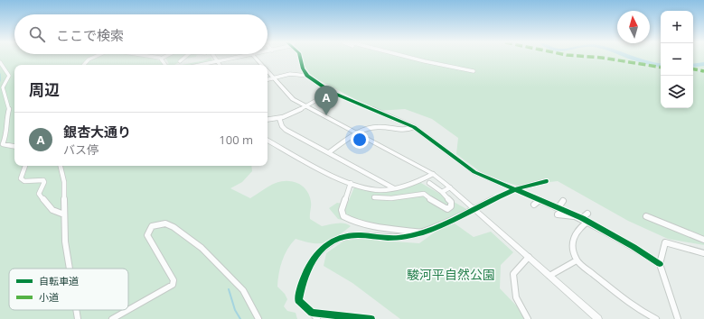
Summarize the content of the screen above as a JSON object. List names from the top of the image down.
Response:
{
  "parks": ["駿河平自然公園"],
  "legend": ["自転車道", "小道"],
  "north": "top",
  "page": {
    "map_buttons": ["+", "−"],
    "search": "ここで検索",
    "heading": "周辺",
    "pins": "A",
    "list": [
      {
        "mark": "A",
        "name": "銀杏大通り",
        "note": "バス停",
        "value": "100 m"
      }
    ]
  }
}
